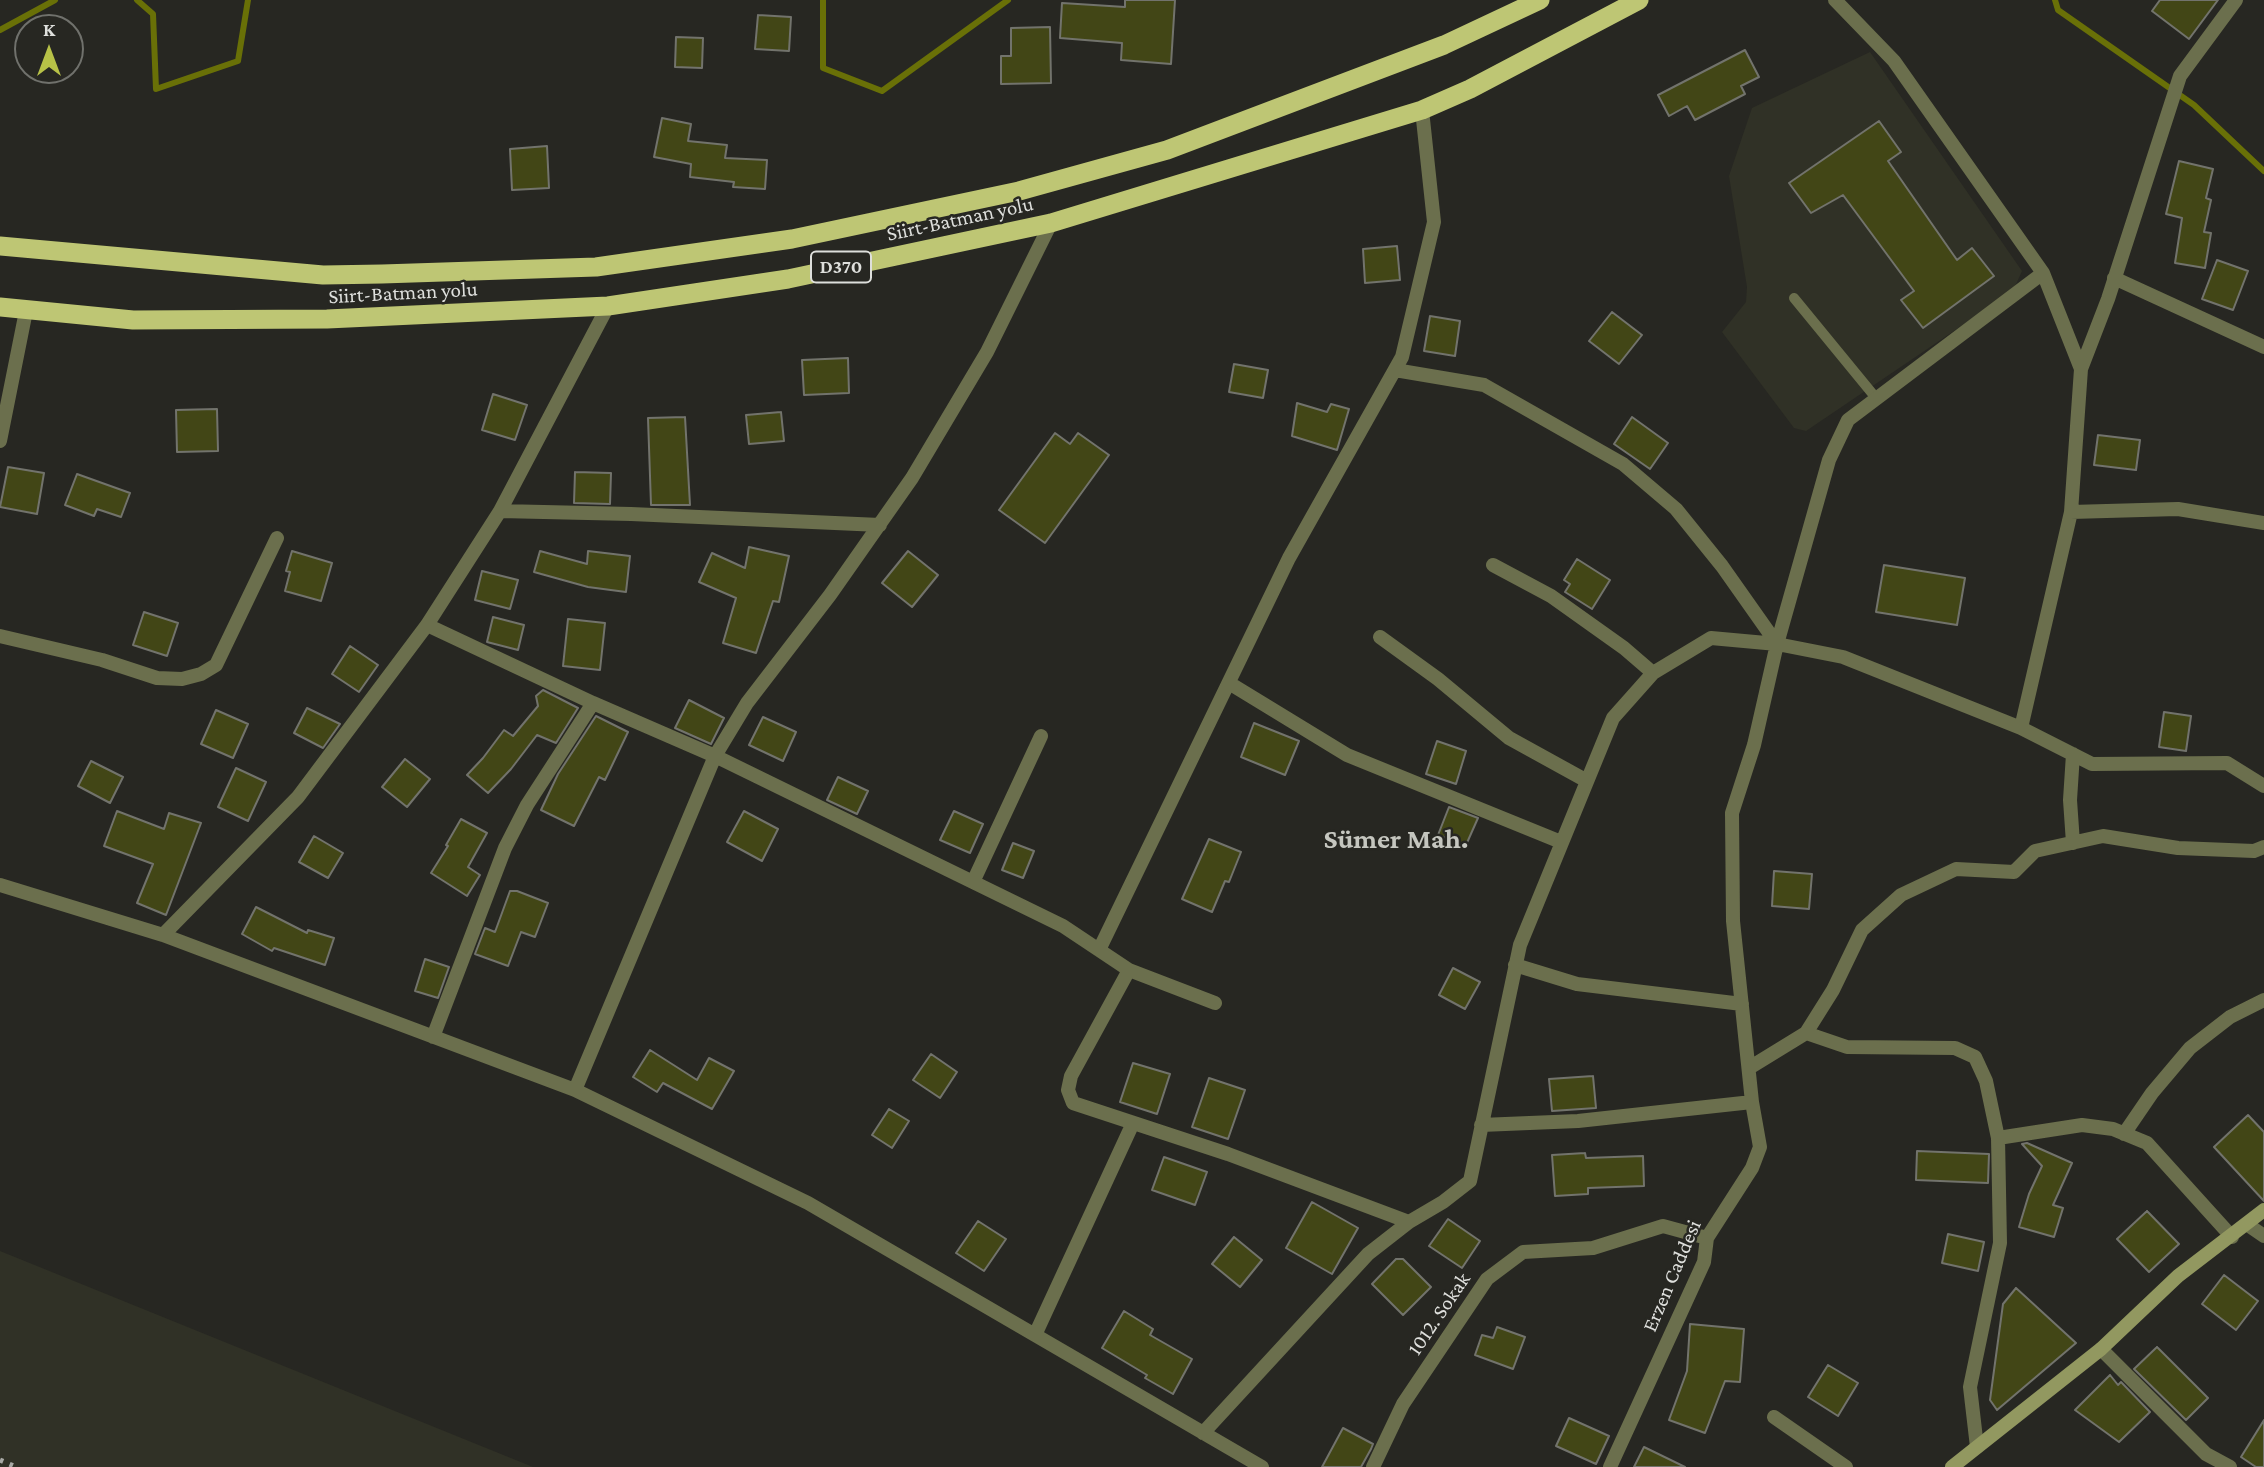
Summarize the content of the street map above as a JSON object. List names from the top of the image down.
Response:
{
  "streets": {
    "highway": ["Siirt-Batman yolu", "D370"],
    "street": ["Erzen Caddesi", "1012. Sokak"]
  },
  "crossings": [
    ["Erzen Caddesi", "1012. Sokak"]
  ],
  "districts": ["Sümer Mah."],
  "north": "top"
}
